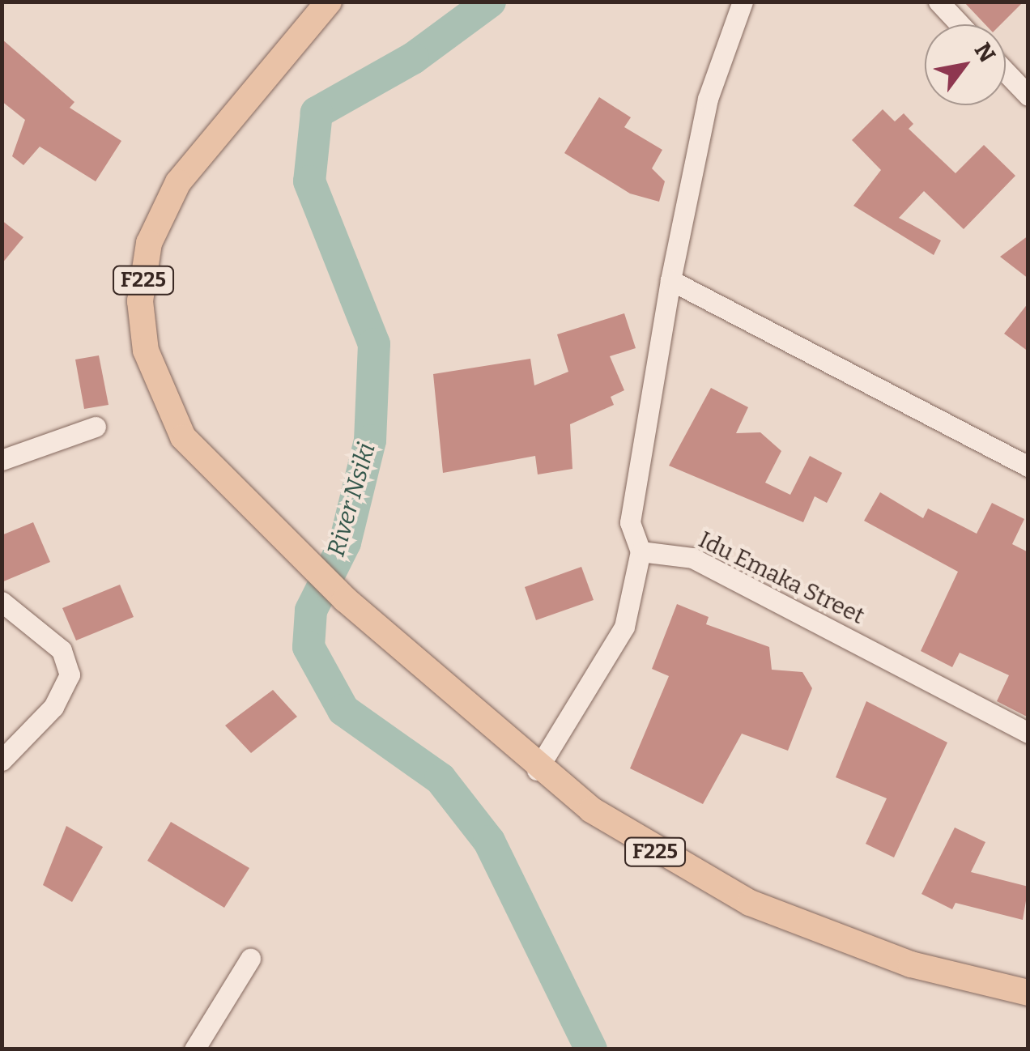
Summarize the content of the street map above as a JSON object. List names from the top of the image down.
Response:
{
  "streets": {
    "main road": ["F225"],
    "street": ["Idu Emaka Street"]
  },
  "water": ["River Nsiki"],
  "north": "top right"
}
